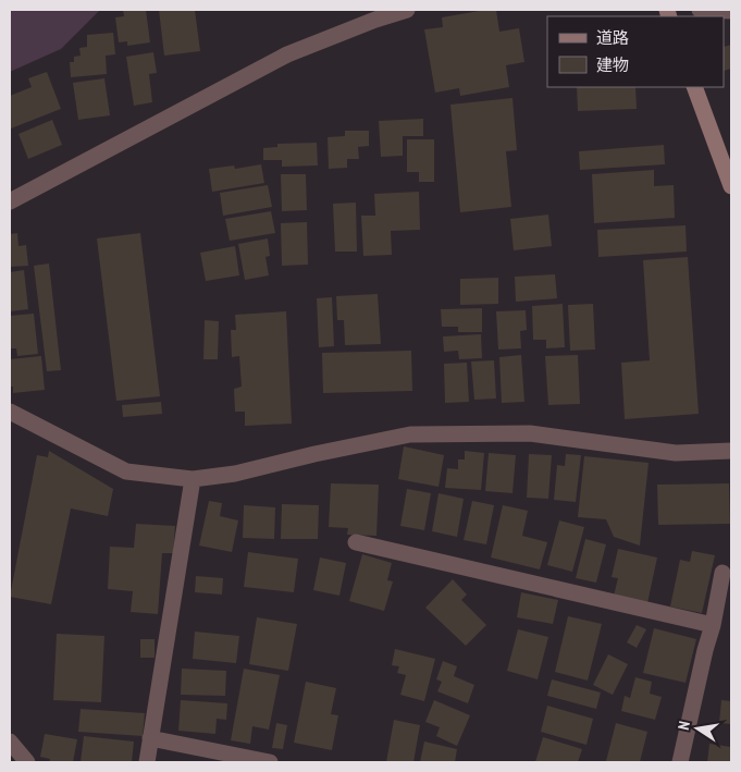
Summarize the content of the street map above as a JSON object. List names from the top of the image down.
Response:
{
  "legend": ["道路", "建物"],
  "north": "left"
}
